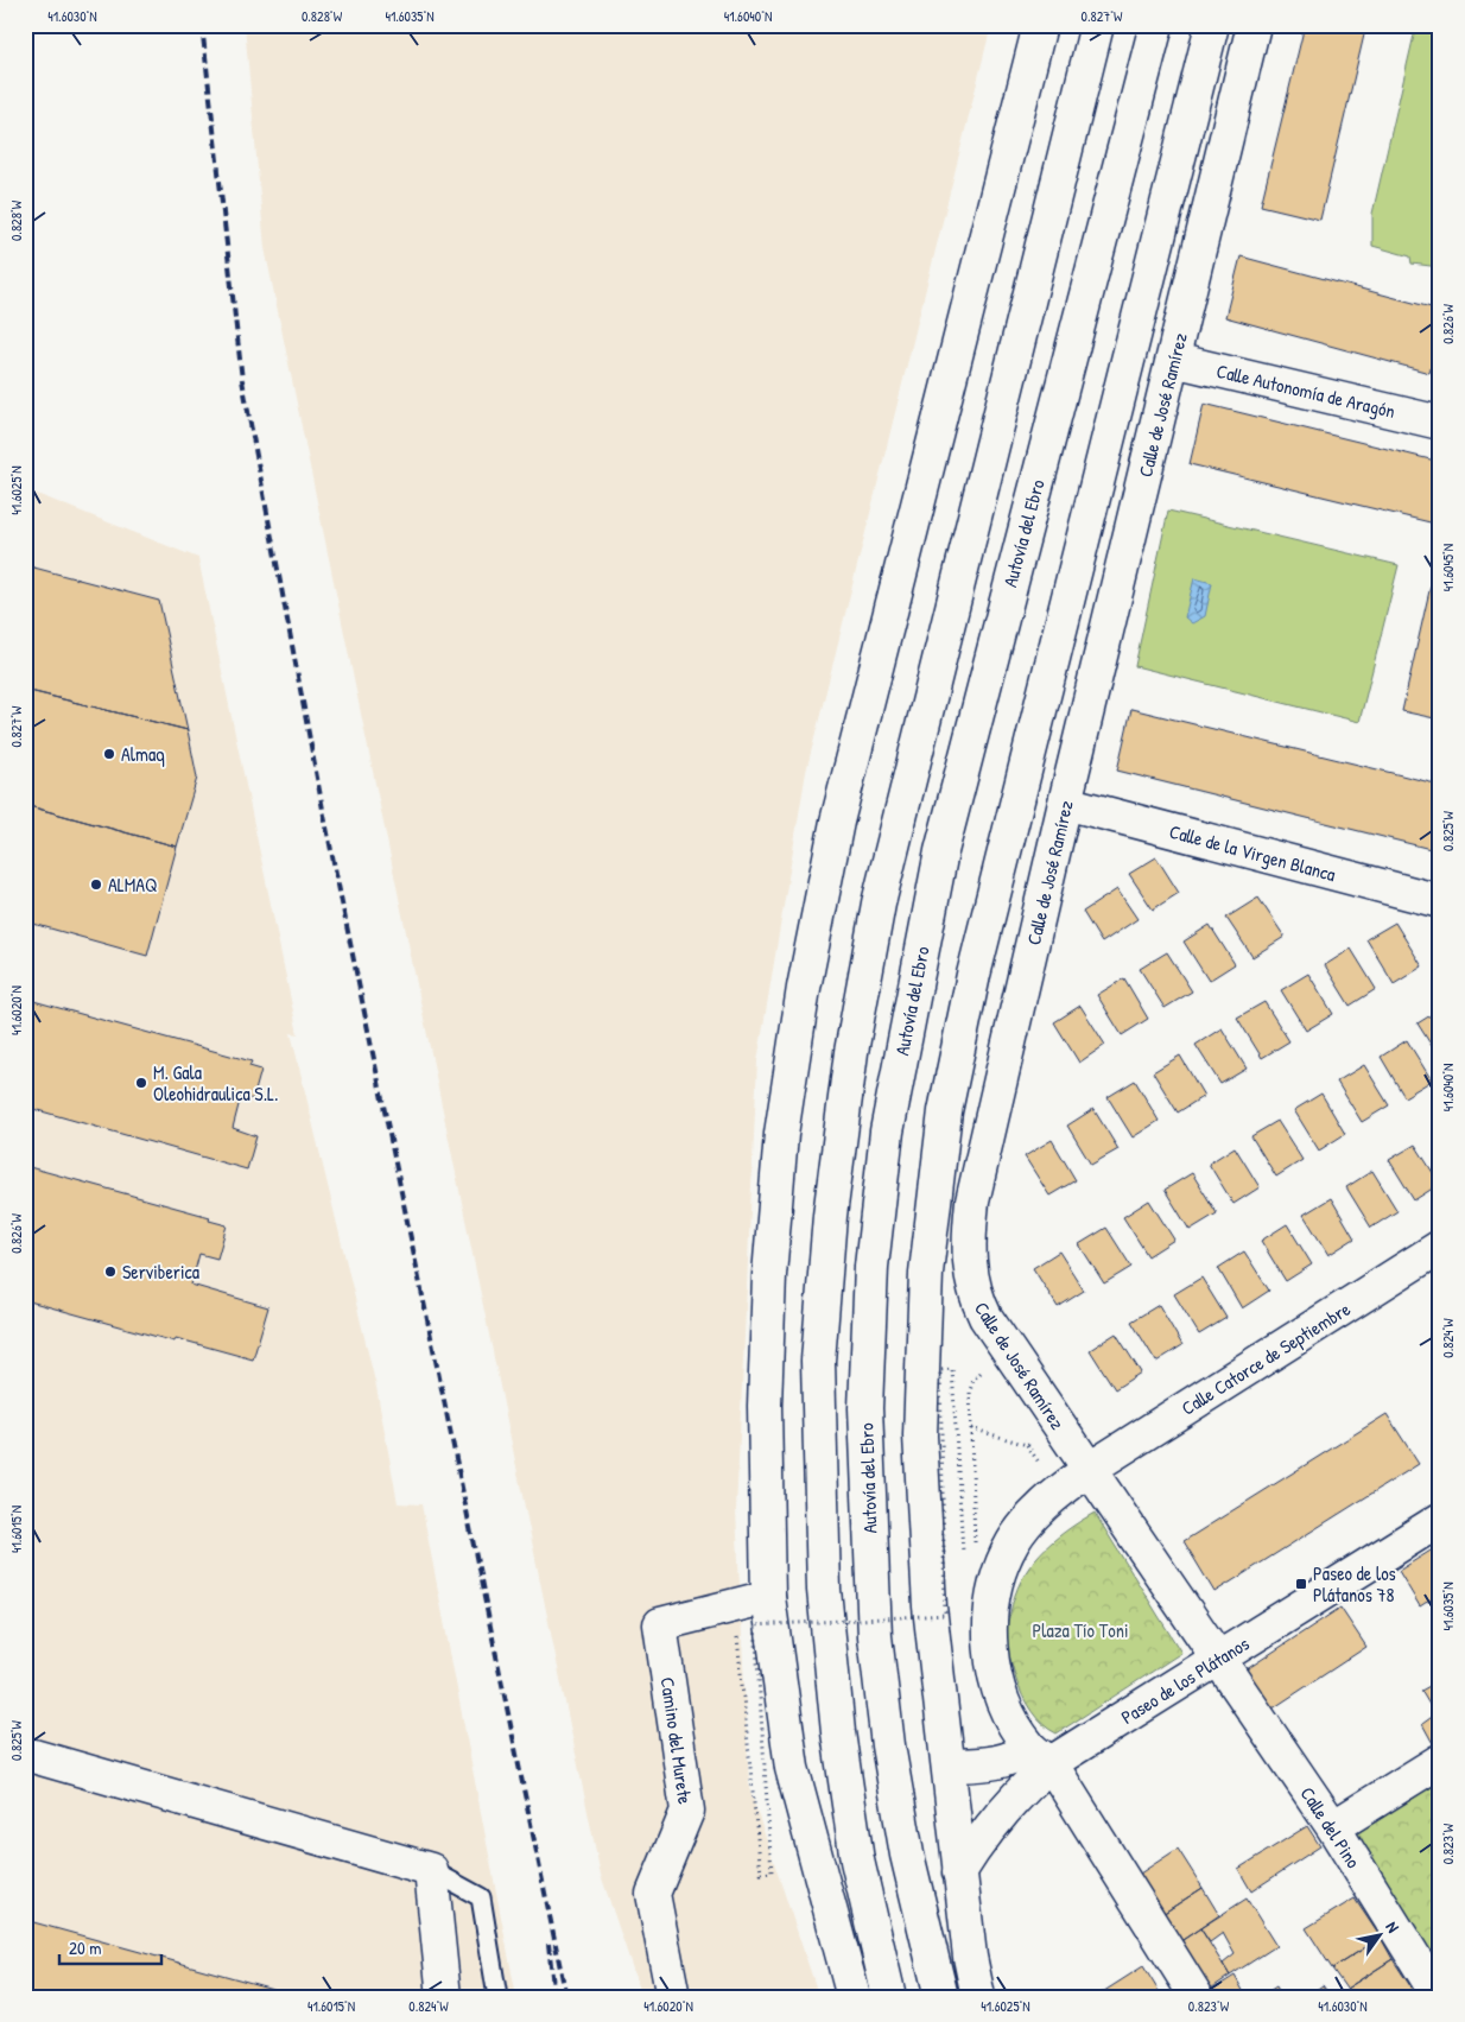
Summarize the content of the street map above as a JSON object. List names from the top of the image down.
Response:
{
  "streets": {
    "main road": [
      "Calle Autonomía de Aragón",
      "Calle de José Ramírez",
      "Autovía del Ebro",
      "Calle de la Virgen Blanca",
      "Calle Catorce de Septiembre",
      "Paseo de los Plátanos",
      "Camino del Murete",
      "Calle del Pino"
    ]
  },
  "crossings": [
    ["Calle Autonomía de Aragón", "Calle de José Ramírez"],
    ["Calle de José Ramírez", "Calle de la Virgen Blanca"],
    ["Calle de José Ramírez", "Calle Catorce de Septiembre"],
    ["Calle de José Ramírez", "Paseo de los Plátanos"],
    ["Calle de José Ramírez", "Calle del Pino"],
    ["Paseo de los Plátanos", "Calle del Pino"]
  ],
  "parks": ["Plaza Tío Toni"],
  "places": {
    "other": [
      "Almaq",
      "ALMAQ",
      "M. Gala Oleohidraulica S.L.",
      "Serviberica"
    ],
    "transit": ["Paseo de los Plátanos 78"]
  },
  "scale_bar": "20 m",
  "north": "top right",
  "coordinates": [
    "41.6030°N",
    "0.828°W",
    "41.6035°N",
    "41.6040°N",
    "0.827°W",
    "0.826°W",
    "41.6025°N",
    "41.6045°N",
    "0.825°W",
    "41.6020°N",
    "0.824°W",
    "41.6015°N",
    "0.823°W"
  ]
}
